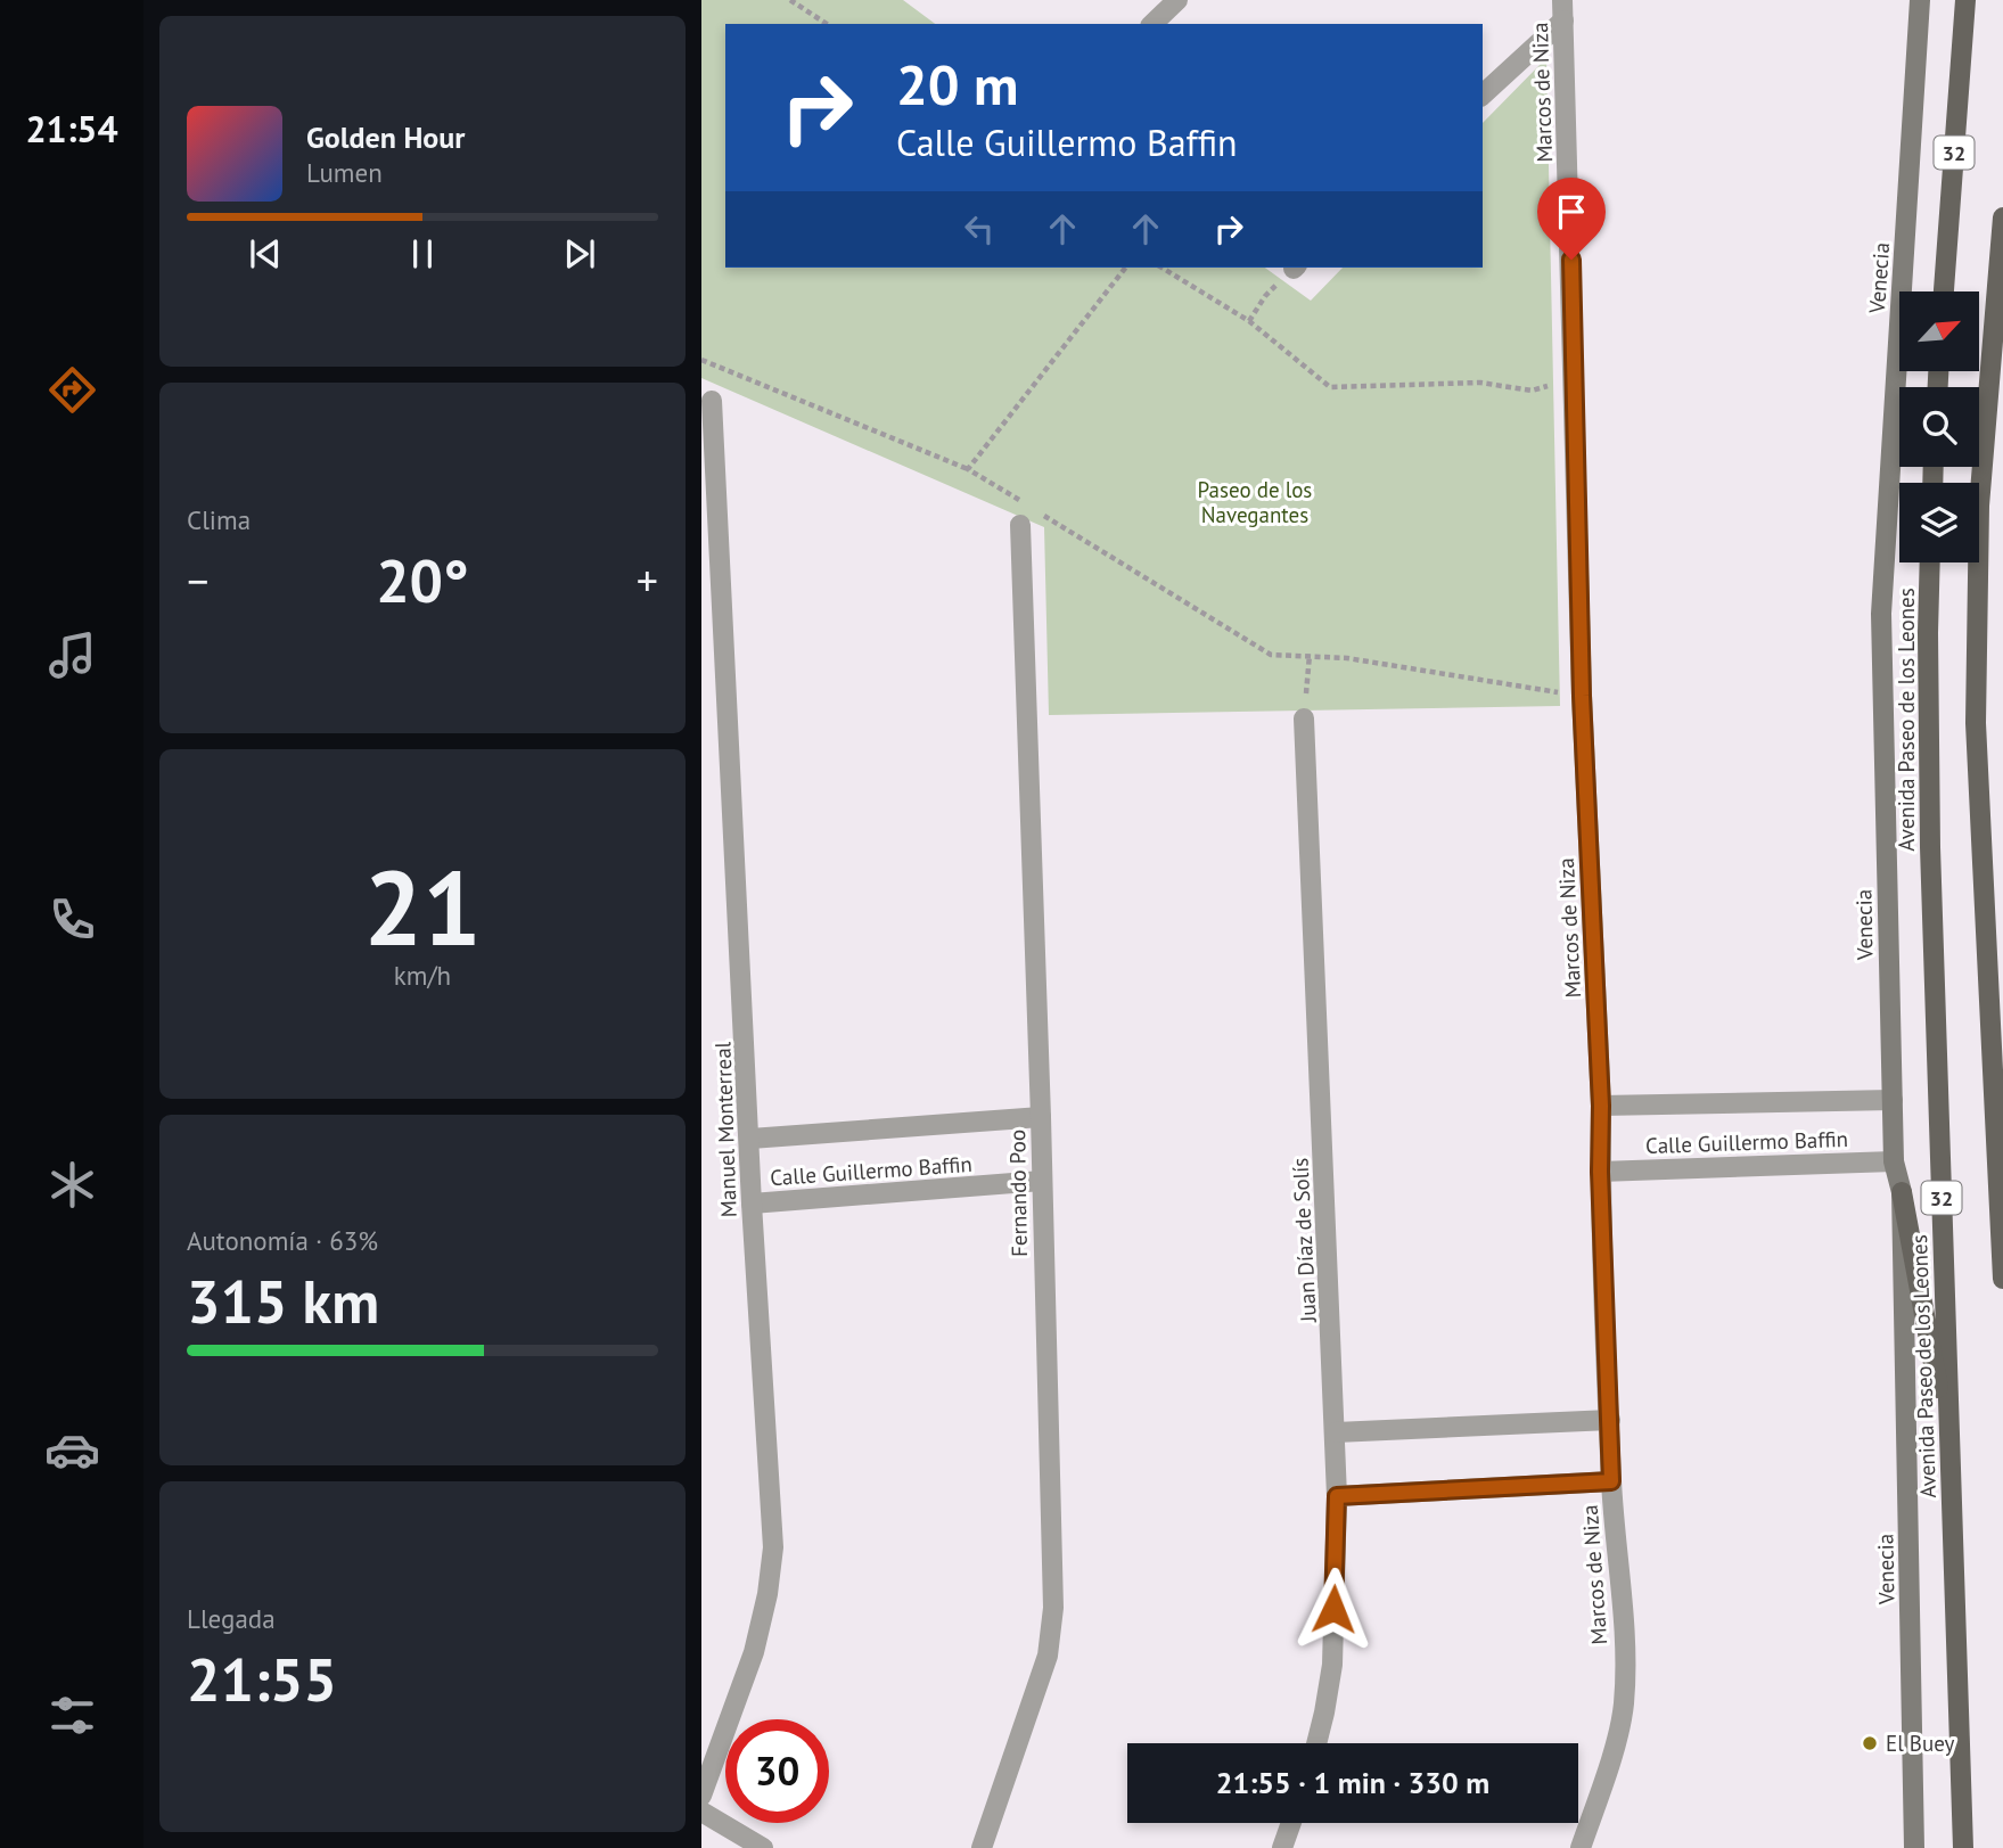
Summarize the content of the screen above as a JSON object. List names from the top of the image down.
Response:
{
  "streets": {
    "main road": ["32", "Avenida Paseo de los Leones"],
    "street": [
      "Marcos de Niza",
      "Venecia",
      "Manuel Monterreal",
      "Calle Guillermo Baffin",
      "Fernando Poo",
      "Juan Díaz de Solís"
    ]
  },
  "crossings": [
    ["Marcos de Niza", "Calle Guillermo Baffin"],
    ["Venecia", "Calle Guillermo Baffin"],
    ["Manuel Monterreal", "Calle Guillermo Baffin"],
    ["Calle Guillermo Baffin", "Fernando Poo"]
  ],
  "parks": ["Paseo de los Navegantes"],
  "places": ["El Buey"],
  "north": "top right",
  "page": {
    "tabs": "21:54",
    "turn": ["20 m", "Calle Guillermo Baffin"],
    "song": ["Golden Hour", "Lumen"],
    "tile": [
      "Clima",
      ["21", "km/h"],
      ["Autonomía · 63%", "315 km"],
      ["Llegada", "21:55"]
    ],
    "heat": ["−", "20°", "+"],
    "limit": "30",
    "trip": "21:55 · 1 min · 330 m"
  }
}
